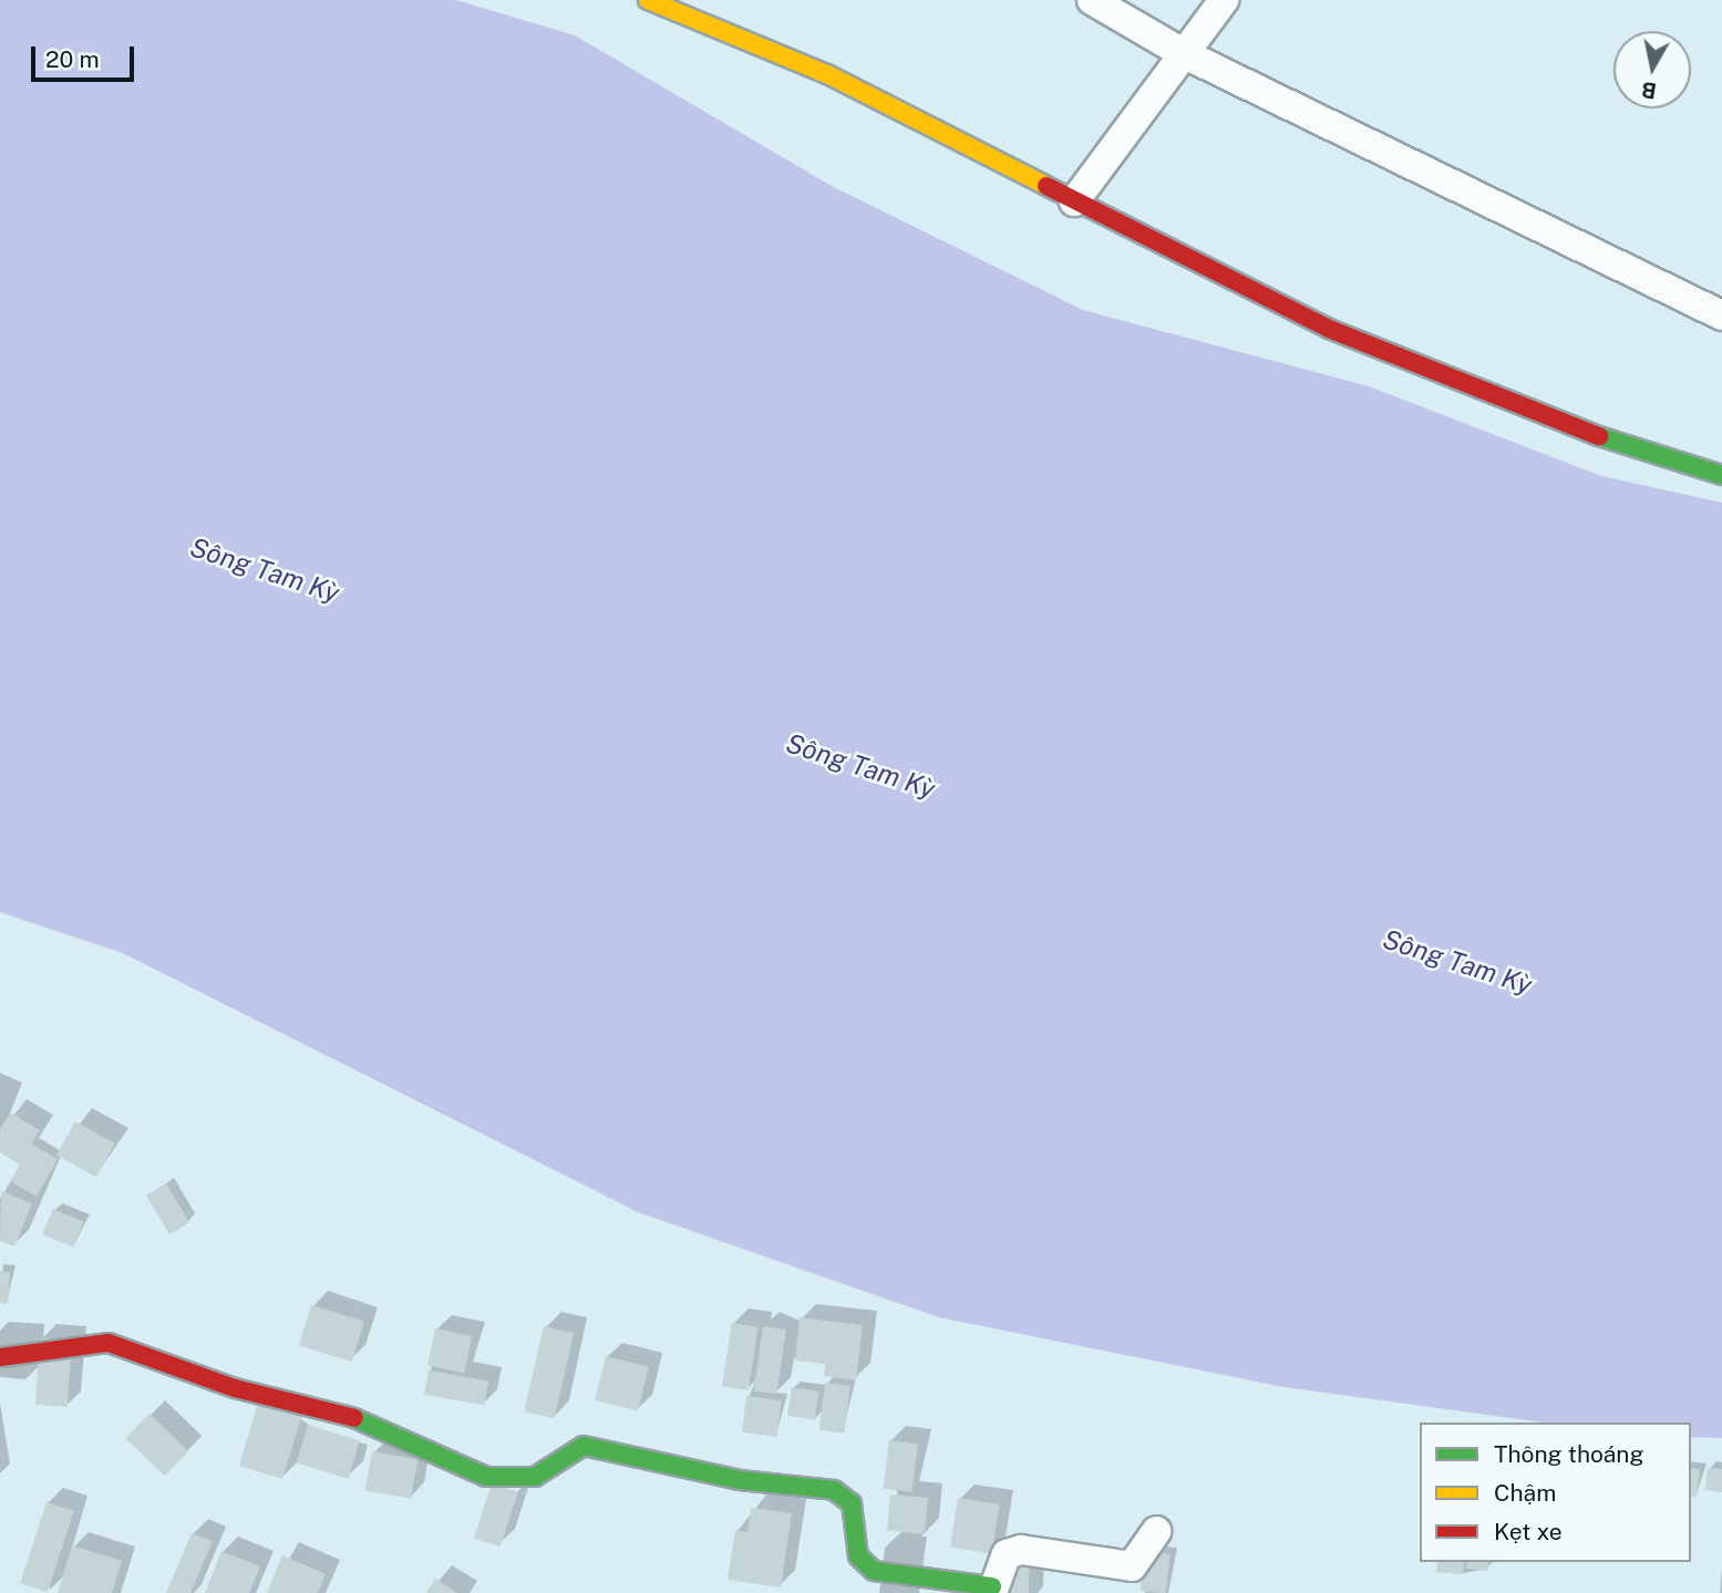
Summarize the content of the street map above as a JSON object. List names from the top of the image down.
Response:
{
  "water": ["Sông Tam Kỳ"],
  "legend": ["Thông thoáng", "Chậm", "Kẹt xe"],
  "scale_bar": "20 m",
  "north": "bottom"
}
